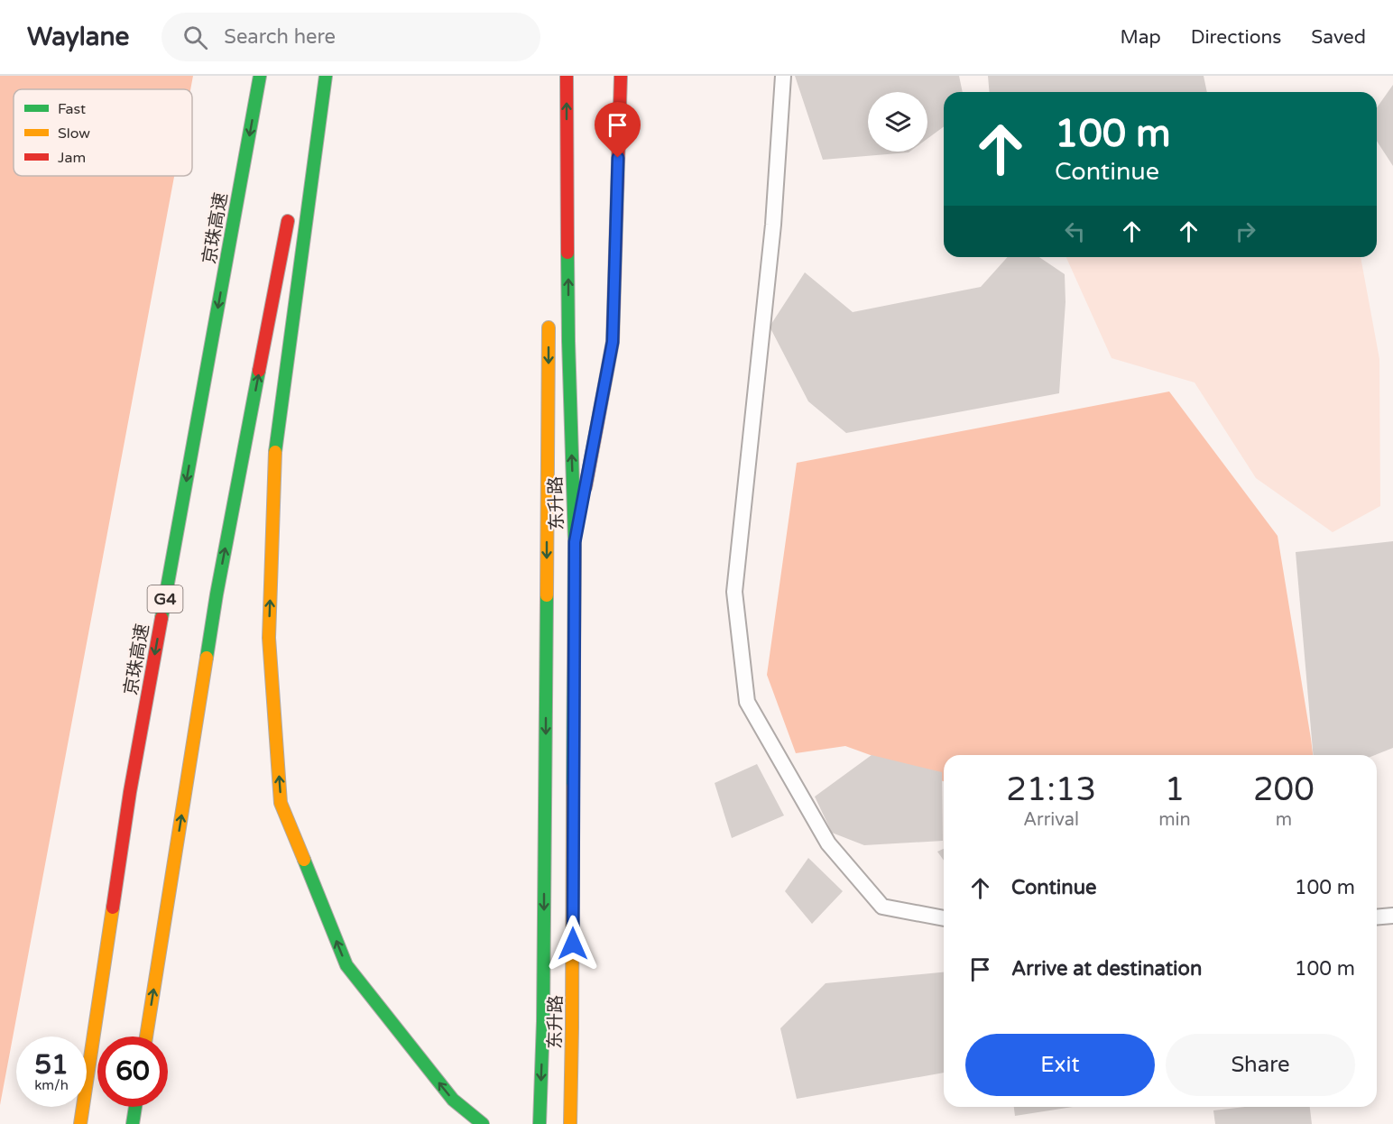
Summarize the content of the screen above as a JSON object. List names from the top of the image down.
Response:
{
  "streets": {
    "main road": ["京珠高速", "东升路", "G4"]
  },
  "legend": ["Fast", "Slow", "Jam"],
  "page": {
    "header": "Waylane",
    "search": "Search here",
    "nav": ["Map", "Directions", "Saved"],
    "turn": ["100 m", "Continue"],
    "eta": [
      "21:13",
      "Arrival",
      "1",
      "min",
      "200",
      "m"
    ],
    "list": [
      {
        "name": "Continue",
        "value": "100 m"
      },
      {
        "name": "Arrive at destination",
        "value": "100 m"
      }
    ],
    "buttons": ["Exit", "Share"],
    "speed": "51 km/h",
    "limit": "60"
  }
}
